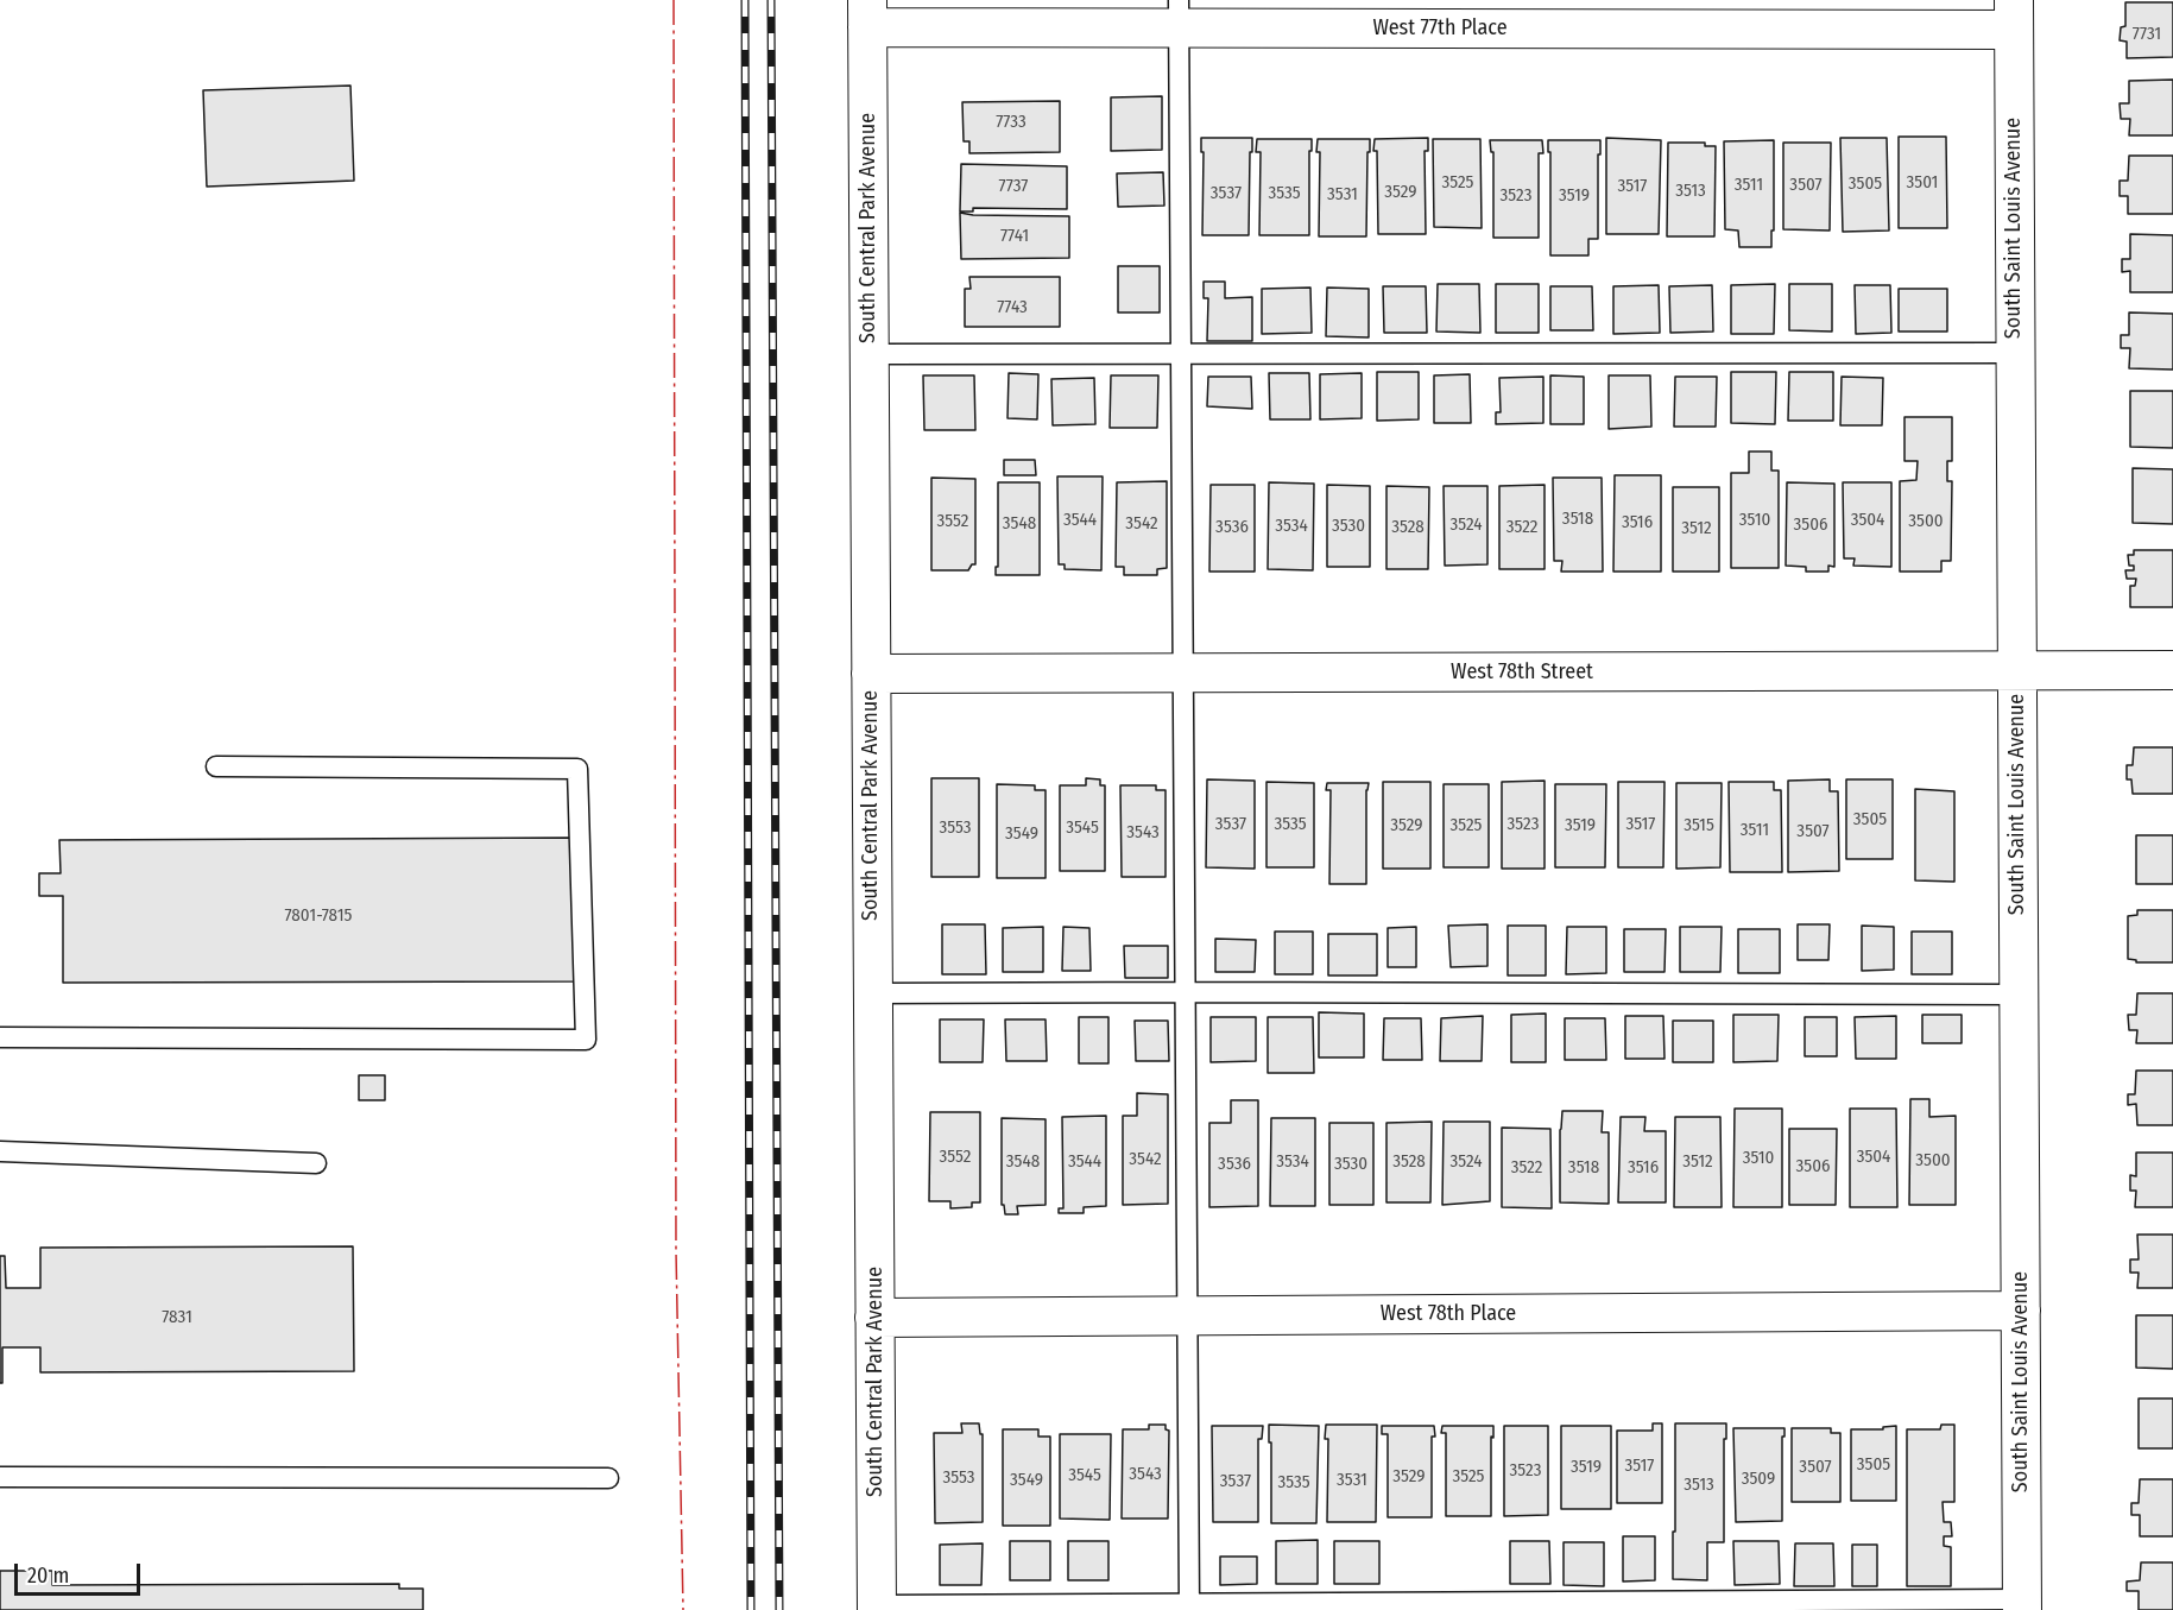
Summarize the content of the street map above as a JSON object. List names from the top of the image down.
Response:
{
  "streets": {
    "street": [
      "West 77th Place",
      "South Central Park Avenue",
      "South Saint Louis Avenue",
      "West 78th Street",
      "West 78th Place"
    ]
  },
  "crossings": [
    ["West 77th Place", "South Central Park Avenue"],
    ["West 77th Place", "South Saint Louis Avenue"],
    ["South Central Park Avenue", "West 78th Street"],
    ["South Central Park Avenue", "West 78th Place"],
    ["South Saint Louis Avenue", "West 78th Street"],
    ["South Saint Louis Avenue", "West 78th Place"]
  ],
  "house_numbers": [
    "7731",
    "7733",
    "3525",
    "3501",
    "3505",
    "3511",
    "3507",
    "7737",
    "3517",
    "3513",
    "3529",
    "3537",
    "3535",
    "3531",
    "3523",
    "3519",
    "7741",
    "7743",
    "3518",
    "3544",
    "3510",
    "3504",
    "3552",
    "3500",
    "3516",
    "3548",
    "3542",
    "3524",
    "3506",
    "3534",
    "3530",
    "3536",
    "3528",
    "3522",
    "3512",
    "3505",
    "3537",
    "3535",
    "3523",
    "3517",
    "3529",
    "3525",
    "3519",
    "3515",
    "3553",
    "3545",
    "3511",
    "3507",
    "3543",
    "3549",
    "7801-7815",
    "3552",
    "3504",
    "3510",
    "3542",
    "3500",
    "3548",
    "3544",
    "3534",
    "3528",
    "3524",
    "3512",
    "3536",
    "3530",
    "3506",
    "3522",
    "3518",
    "3516",
    "7831",
    "3505",
    "3517",
    "3519",
    "3507",
    "3523",
    "3543",
    "3545",
    "3529",
    "3525",
    "3553",
    "3509",
    "3549",
    "3531",
    "3537",
    "3535",
    "3513"
  ],
  "scale_bar": "20 m"
}
